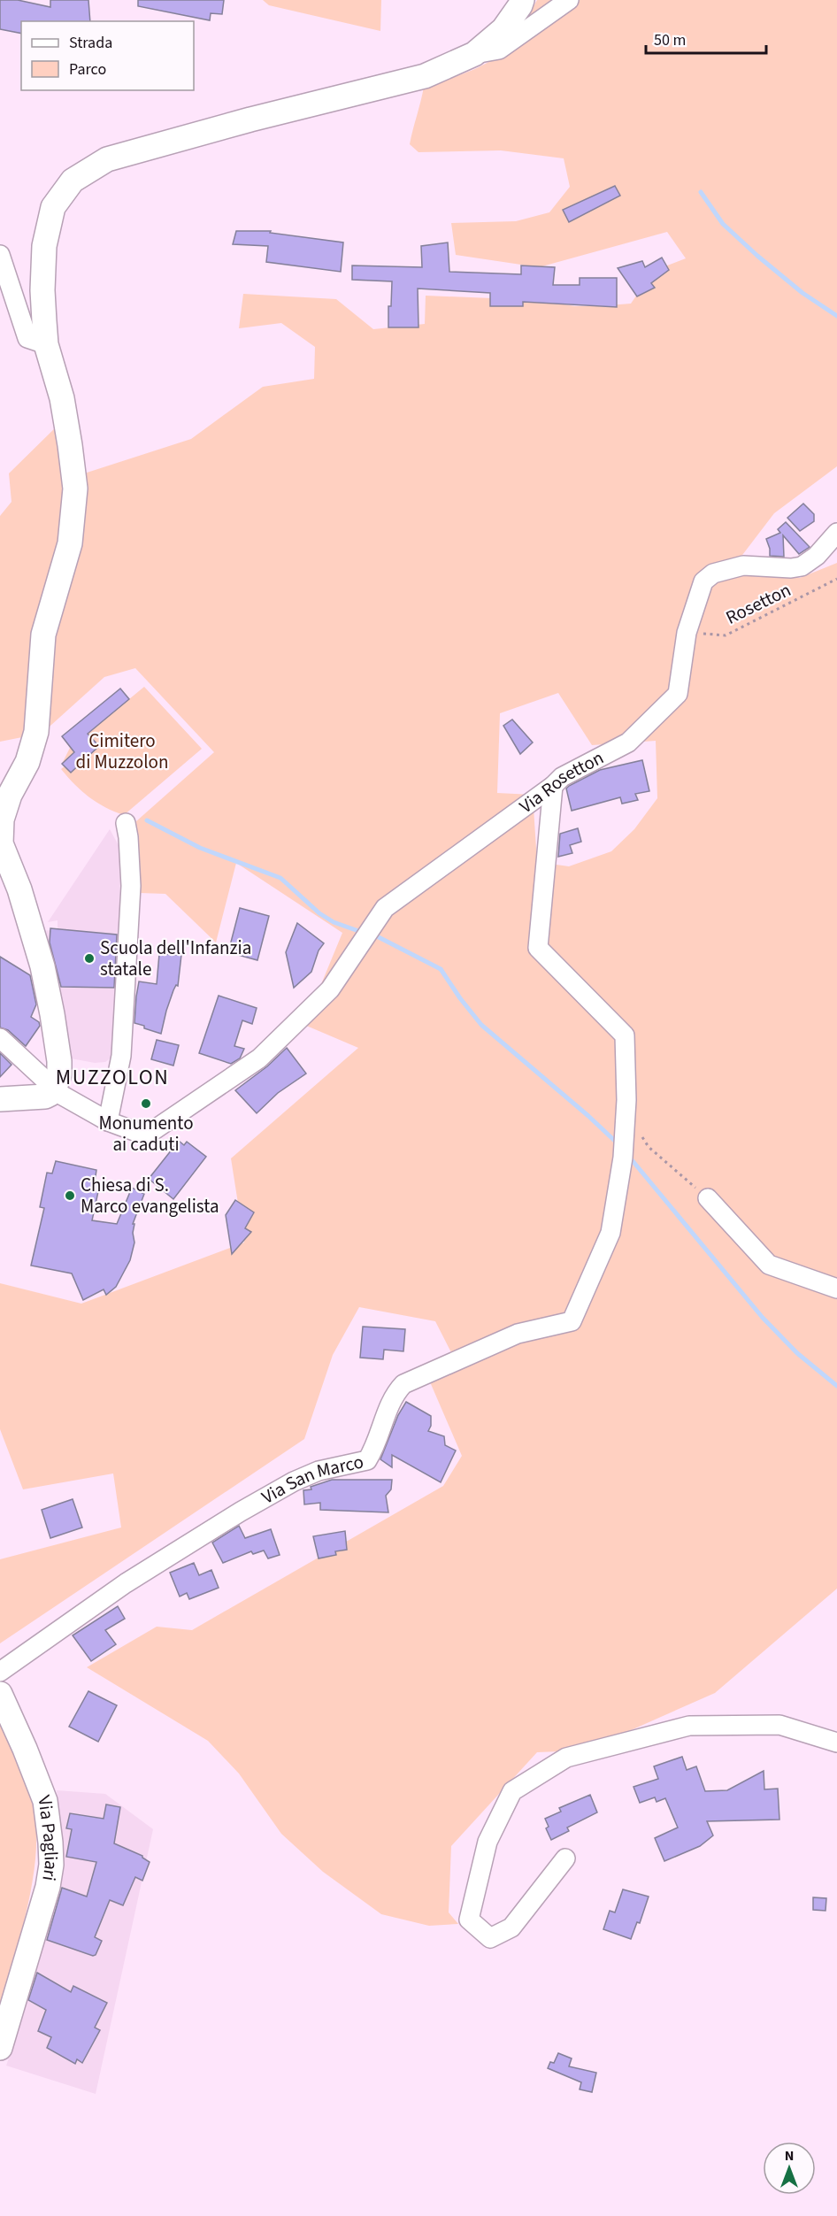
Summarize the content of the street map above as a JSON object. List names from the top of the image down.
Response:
{
  "streets": {
    "street": ["Via Rosetton", "Via San Marco", "Via Pagliari"],
    "path": ["Rosetton"]
  },
  "crossings": [
    ["Rosetton", "Via Rosetton"]
  ],
  "districts": ["MUZZOLON"],
  "parks": ["Cimitero di Muzzolon"],
  "places": ["Scuola dell'Infanzia statale", "Monumento ai caduti", "Chiesa di S. Marco evangelista"],
  "legend": ["Strada", "Parco"],
  "scale_bar": "50 m",
  "north": "top"
}
